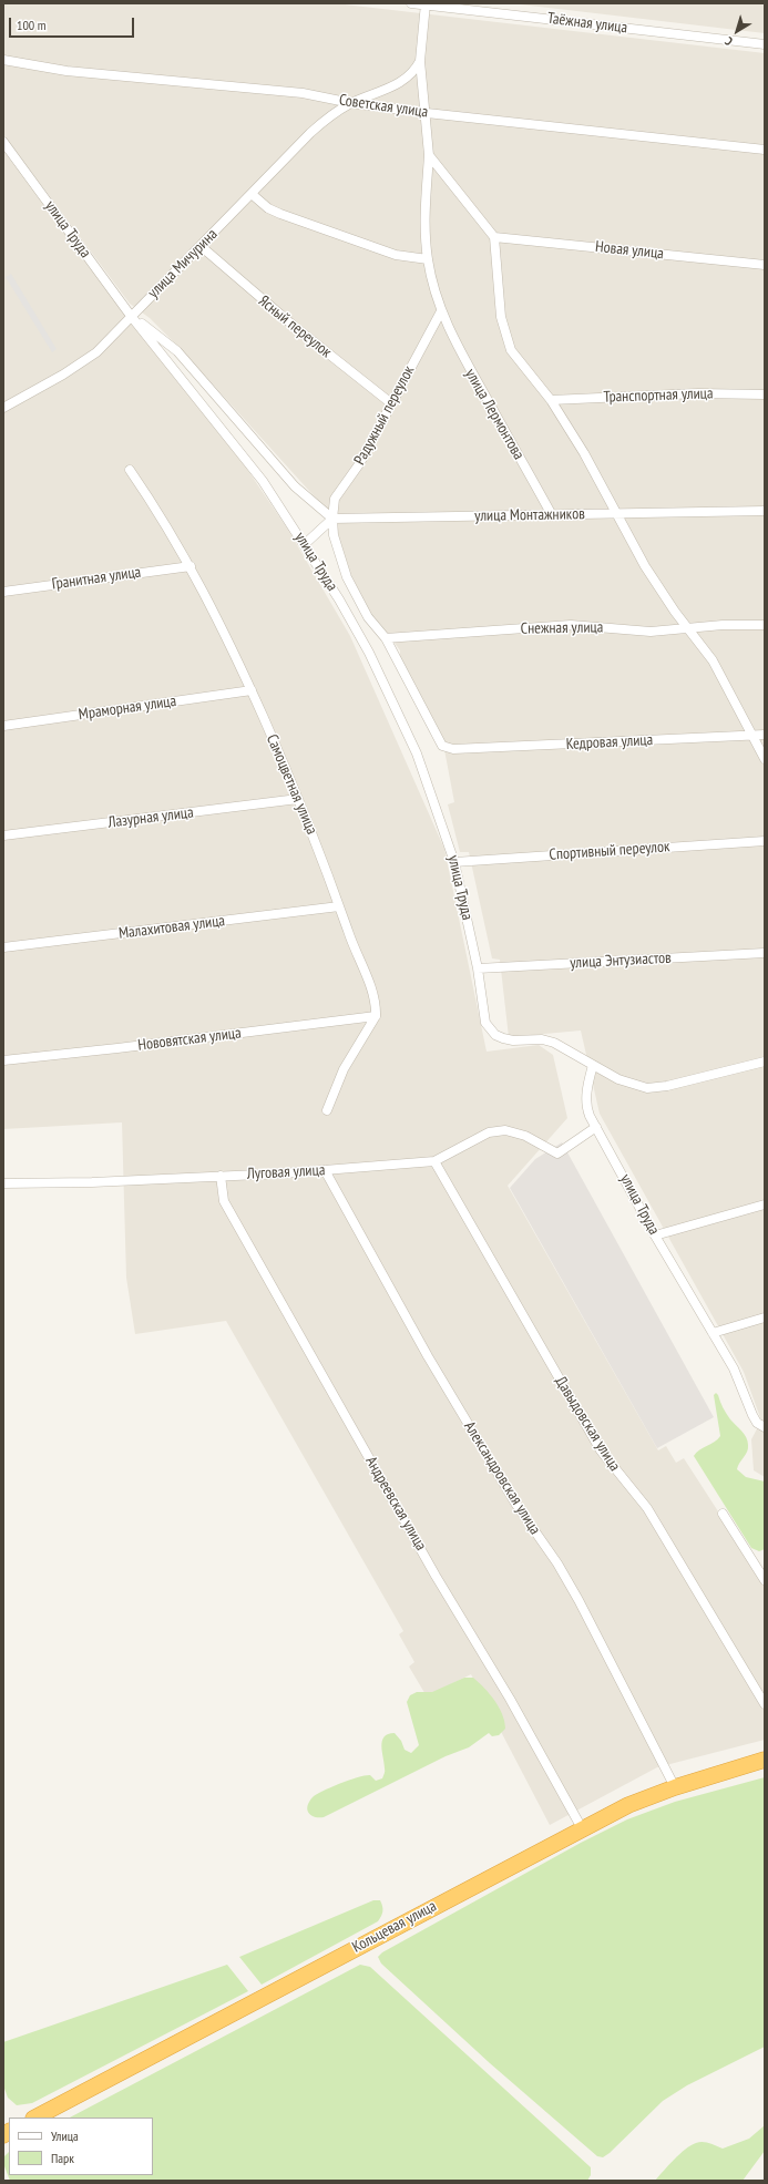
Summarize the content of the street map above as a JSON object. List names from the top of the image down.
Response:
{
  "streets": {
    "highway": ["Кольцевая улица"],
    "street": [
      "Таёжная улица",
      "Советская улица",
      "улица Труда",
      "Новая улица",
      "улица Мичурина",
      "Ясный переулок",
      "Транспортная улица",
      "улица Лермонтова",
      "Радужный переулок",
      "улица Монтажников",
      "Гранитная улица",
      "Снежная улица",
      "Мраморная улица",
      "Кедровая улица",
      "Самоцветная улица",
      "Лазурная улица",
      "Спортивный переулок",
      "Малахитовая улица",
      "улица Энтузиастов",
      "Нововятская улица",
      "Луговая улица",
      "Давыдовская улица",
      "Александровская улица",
      "Андреевская улица"
    ]
  },
  "crossings": [
    ["Таёжная улица", "улица Лермонтова"],
    ["Советская улица", "улица Мичурина"],
    ["Советская улица", "улица Лермонтова"],
    ["улица Труда", "улица Мичурина"],
    ["улица Труда", "Радужный переулок"],
    ["улица Труда", "улица Монтажников"],
    ["улица Труда", "Снежная улица"],
    ["улица Труда", "Кедровая улица"],
    ["улица Труда", "Спортивный переулок"],
    ["улица Труда", "улица Энтузиастов"],
    ["улица Труда", "Луговая улица"],
    ["улица Мичурина", "Ясный переулок"],
    ["улица Мичурина", "улица Лермонтова"],
    ["Ясный переулок", "Радужный переулок"],
    ["улица Лермонтова", "Радужный переулок"],
    ["улица Лермонтова", "улица Монтажников"],
    ["Радужный переулок", "улица Монтажников"],
    ["Гранитная улица", "Самоцветная улица"],
    ["Мраморная улица", "Самоцветная улица"],
    ["Самоцветная улица", "Лазурная улица"],
    ["Самоцветная улица", "Малахитовая улица"],
    ["Самоцветная улица", "Нововятская улица"],
    ["Луговая улица", "Давыдовская улица"],
    ["Луговая улица", "Александровская улица"],
    ["Луговая улица", "Андреевская улица"],
    ["Александровская улица", "Кольцевая улица"],
    ["Андреевская улица", "Кольцевая улица"]
  ],
  "legend": ["Улица", "Парк"],
  "scale_bar": "100 m",
  "north": "bottom left"
}
